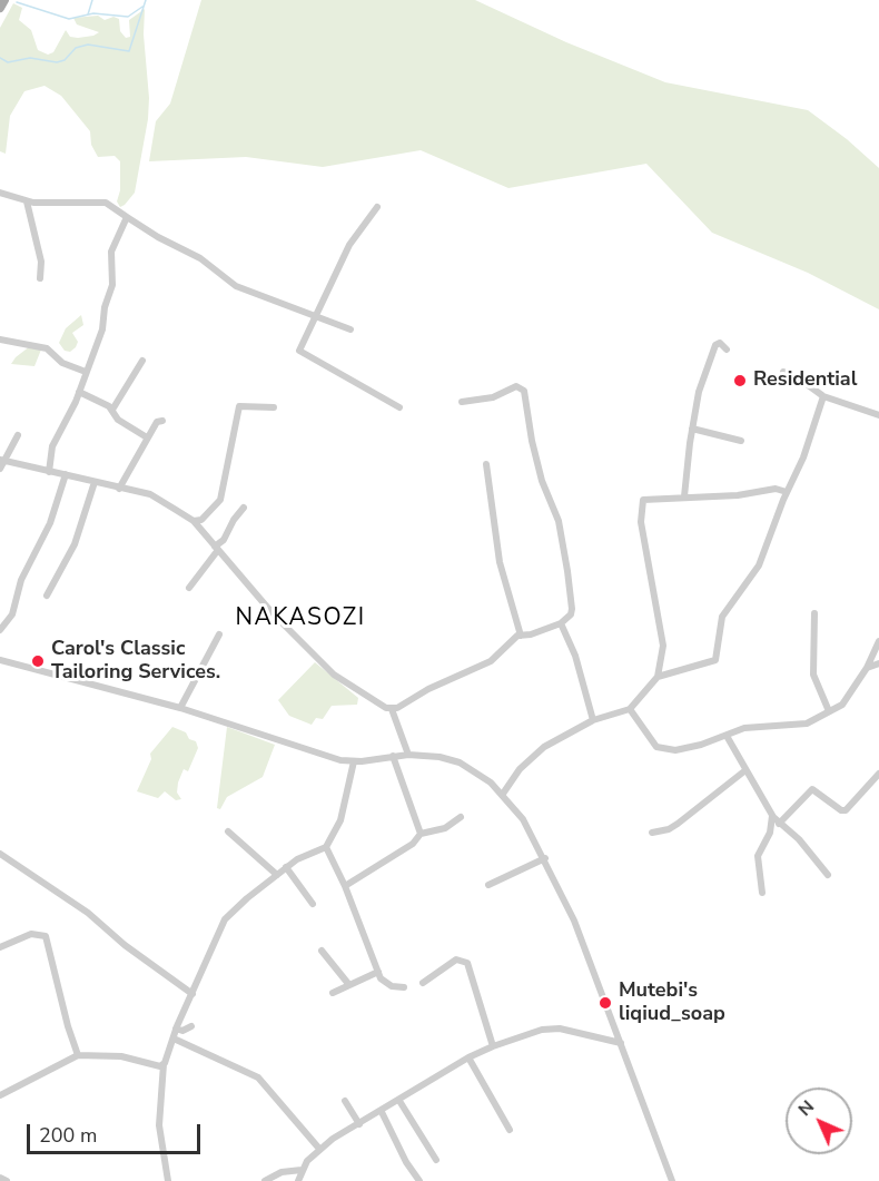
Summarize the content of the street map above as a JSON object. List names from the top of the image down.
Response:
{
  "districts": ["NAKASOZI"],
  "places": ["Residential", "Carol's Classic Tailoring Services.", "Mutebi's liqiud_soap"],
  "scale_bar": "200 m",
  "north": "top left"
}
